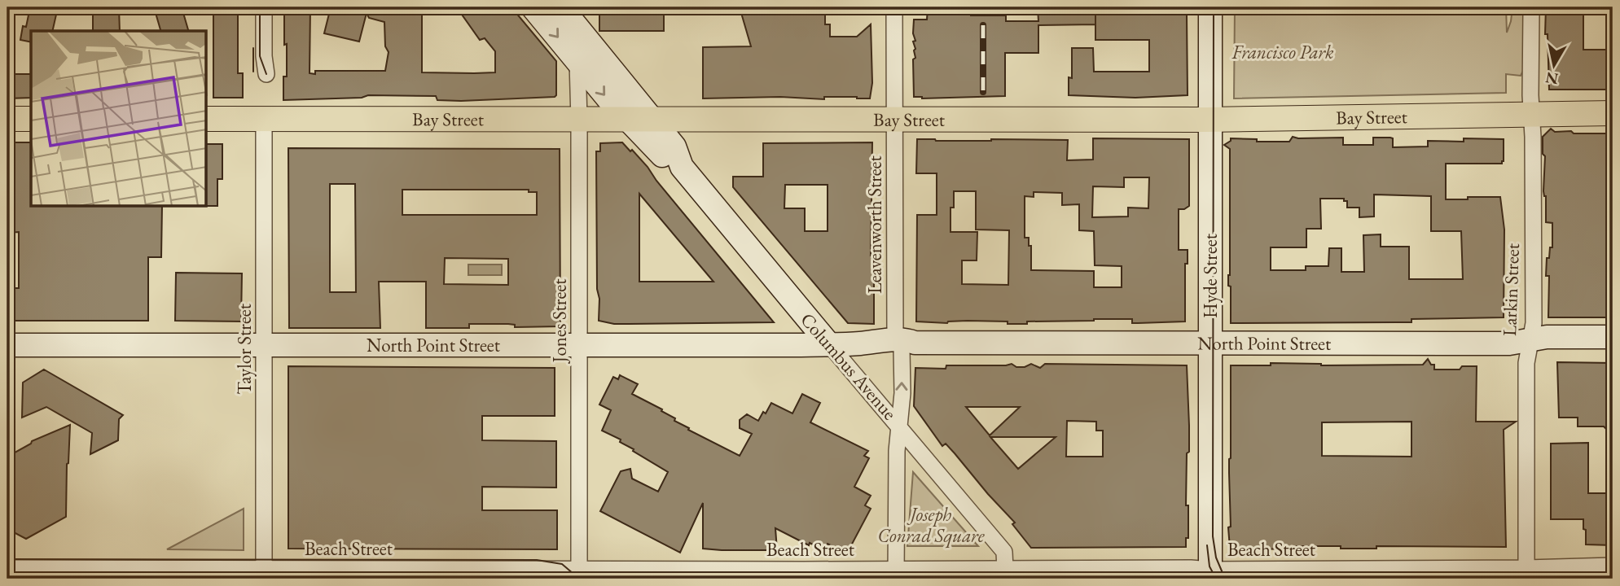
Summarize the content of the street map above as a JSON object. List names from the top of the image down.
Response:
{
  "streets": {
    "main road": ["Bay Street"],
    "street": [
      "Leavenworth Street",
      "Hyde Street",
      "Larkin Street",
      "Jones Street",
      "North Point Street",
      "Taylor Street",
      "Columbus Avenue",
      "Beach Street"
    ]
  },
  "crossings": [
    ["Bay Street", "Leavenworth Street"],
    ["Bay Street", "Hyde Street"],
    ["Bay Street", "Larkin Street"],
    ["Bay Street", "Jones Street"],
    ["Bay Street", "Taylor Street"],
    ["Bay Street", "Columbus Avenue"],
    ["Leavenworth Street", "North Point Street"],
    ["Leavenworth Street", "Columbus Avenue"],
    ["Leavenworth Street", "Beach Street"],
    ["Hyde Street", "North Point Street"],
    ["Hyde Street", "Beach Street"],
    ["Larkin Street", "North Point Street"],
    ["Larkin Street", "Beach Street"],
    ["Jones Street", "North Point Street"],
    ["Jones Street", "Columbus Avenue"],
    ["Jones Street", "Beach Street"],
    ["North Point Street", "Taylor Street"],
    ["North Point Street", "Columbus Avenue"],
    ["Taylor Street", "Beach Street"],
    ["Columbus Avenue", "Beach Street"]
  ],
  "parks": ["Francisco Park", "Joseph Conrad Square"],
  "north": "bottom"
}
